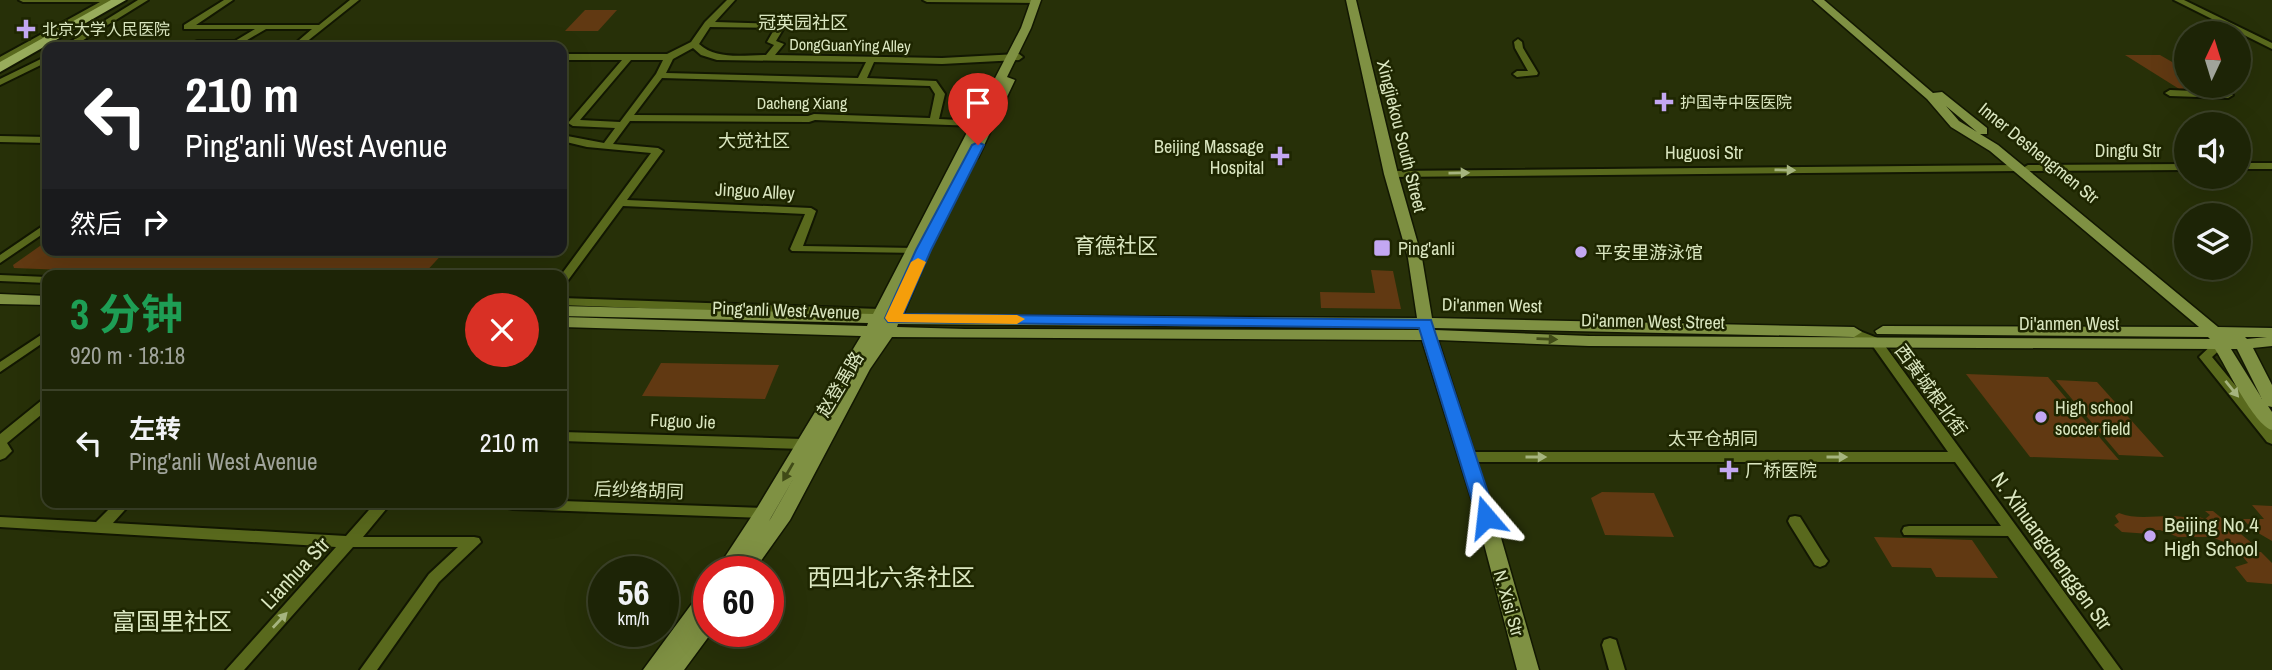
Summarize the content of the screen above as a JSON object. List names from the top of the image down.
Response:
{
  "streets": {
    "main road": [
      "Xingjiekou South Street",
      "Inner Deshengmen Str",
      "Di'anmen West",
      "Ping'anli West Avenue",
      "Di'anmen West Street",
      "赵登禹路",
      "N. Xisi Str"
    ],
    "street": [
      "DongGuanYing Alley",
      "Dacheng Xiang",
      "Dingfu Str",
      "Huguosi Str",
      "Jinguo Alley",
      "西黄城根北街",
      "Fuguo Jie",
      "太平仓胡同",
      "后纱络胡同",
      "N. Xihuangchenggen Str",
      "Lianhua Str"
    ]
  },
  "crossings": [
    ["DongGuanYing Alley", "赵登禹路"],
    ["Dacheng Xiang", "赵登禹路"],
    ["Xingjiekou South Street", "Huguosi Str"],
    ["Xingjiekou South Street", "Di'anmen West"],
    ["Xingjiekou South Street", "Ping'anli West Avenue"],
    ["Xingjiekou South Street", "Di'anmen West Street"],
    ["Xingjiekou South Street", "N. Xisi Str"],
    ["Dingfu Str", "Huguosi Str"],
    ["Dingfu Str", "Inner Deshengmen Str"],
    ["Huguosi Str", "Inner Deshengmen Str"],
    ["Inner Deshengmen Str", "Di'anmen West"],
    ["Jinguo Alley", "赵登禹路"],
    ["Di'anmen West", "Ping'anli West Avenue"],
    ["Di'anmen West", "Di'anmen West Street"],
    ["Di'anmen West", "西黄城根北街"],
    ["Di'anmen West", "N. Xisi Str"],
    ["Ping'anli West Avenue", "Di'anmen West Street"],
    ["Ping'anli West Avenue", "赵登禹路"],
    ["Ping'anli West Avenue", "N. Xisi Str"],
    ["Di'anmen West Street", "西黄城根北街"],
    ["Di'anmen West Street", "N. Xisi Str"],
    ["赵登禹路", "Fuguo Jie"],
    ["赵登禹路", "后纱络胡同"],
    ["西黄城根北街", "太平仓胡同"],
    ["西黄城根北街", "N. Xihuangchenggen Str"],
    ["太平仓胡同", "N. Xihuangchenggen Str"],
    ["太平仓胡同", "N. Xisi Str"]
  ],
  "one_way": [
    "Huguosi Str",
    "Di'anmen West Street",
    "太平仓胡同",
    "Lianhua Str"
  ],
  "districts": [
    "冠英园社区",
    "大觉社区",
    "育德社区",
    "西四北六条社区",
    "富国里社区"
  ],
  "places": {
    "health": [
      "北京大学人民医院",
      "护国寺中医医院",
      "Beijing Massage Hospital",
      "厂桥医院"
    ],
    "transit": ["Ping'anli"],
    "other": ["平安里游泳馆", "High school soccer field", "Beijing No.4 High School"]
  },
  "north": "top",
  "page": {
    "turn": ["210 m", "Ping'anli West Avenue"],
    "then": "然后",
    "heading": ["3 分钟", "920 m · 18:18"],
    "list": [
      {
        "name": "左转",
        "note": "Ping'anli West Avenue",
        "value": "210 m"
      }
    ],
    "speed": "56 km/h",
    "limit": "60"
  }
}
